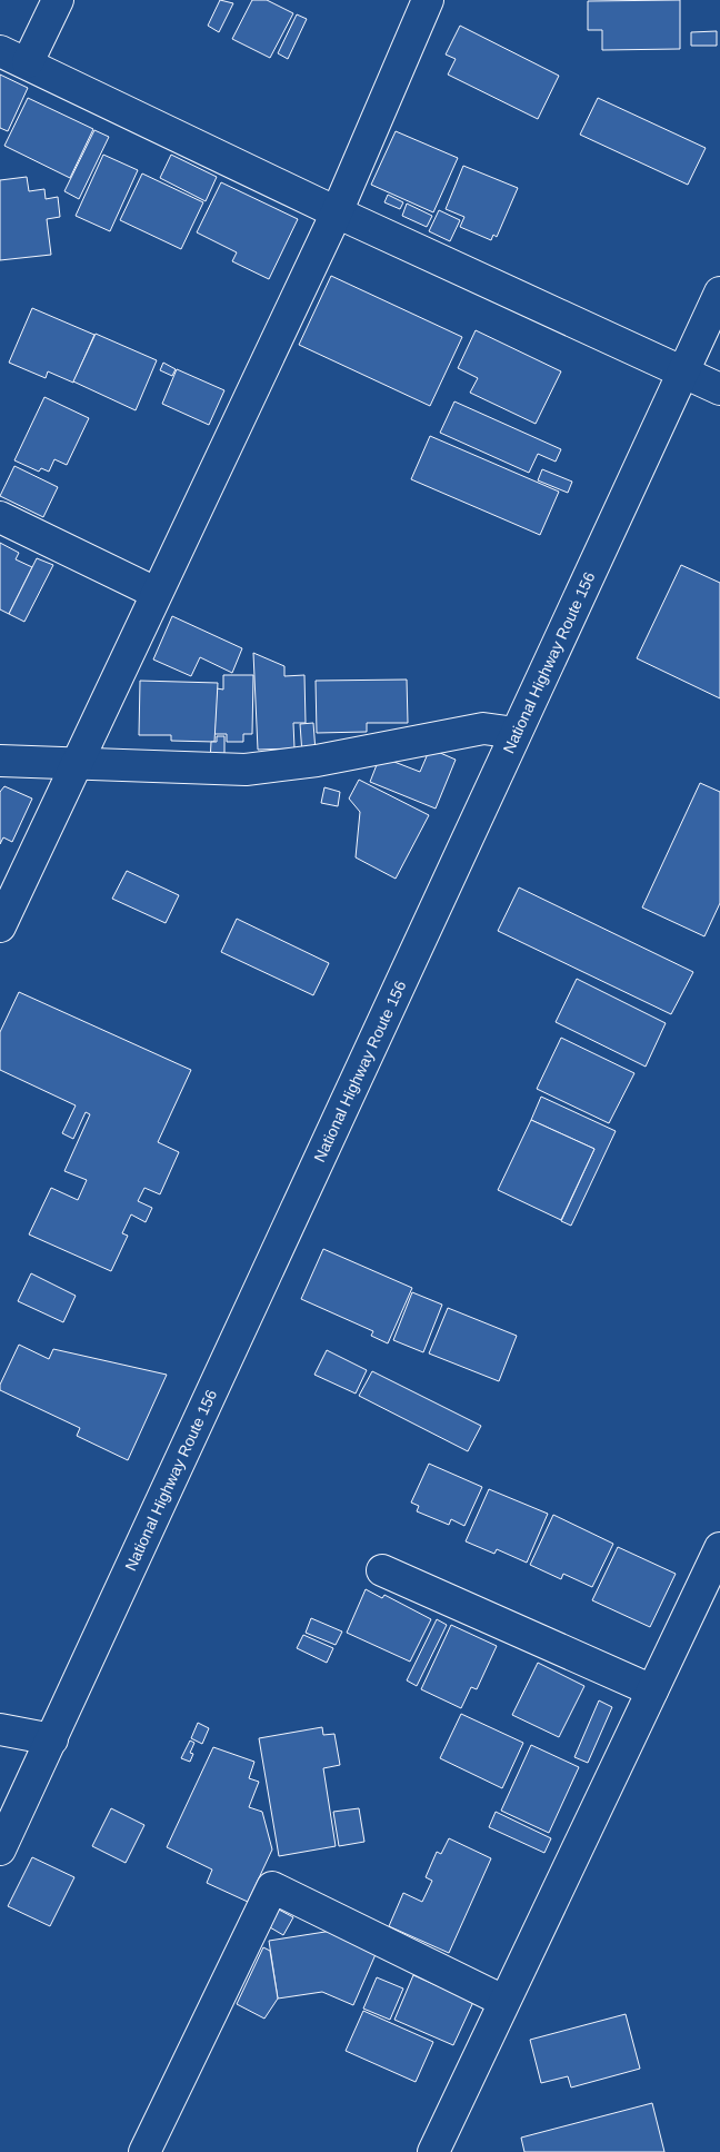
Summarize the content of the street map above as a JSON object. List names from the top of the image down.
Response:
{
  "streets": {
    "main road": ["National Highway Route 156"]
  }
}
